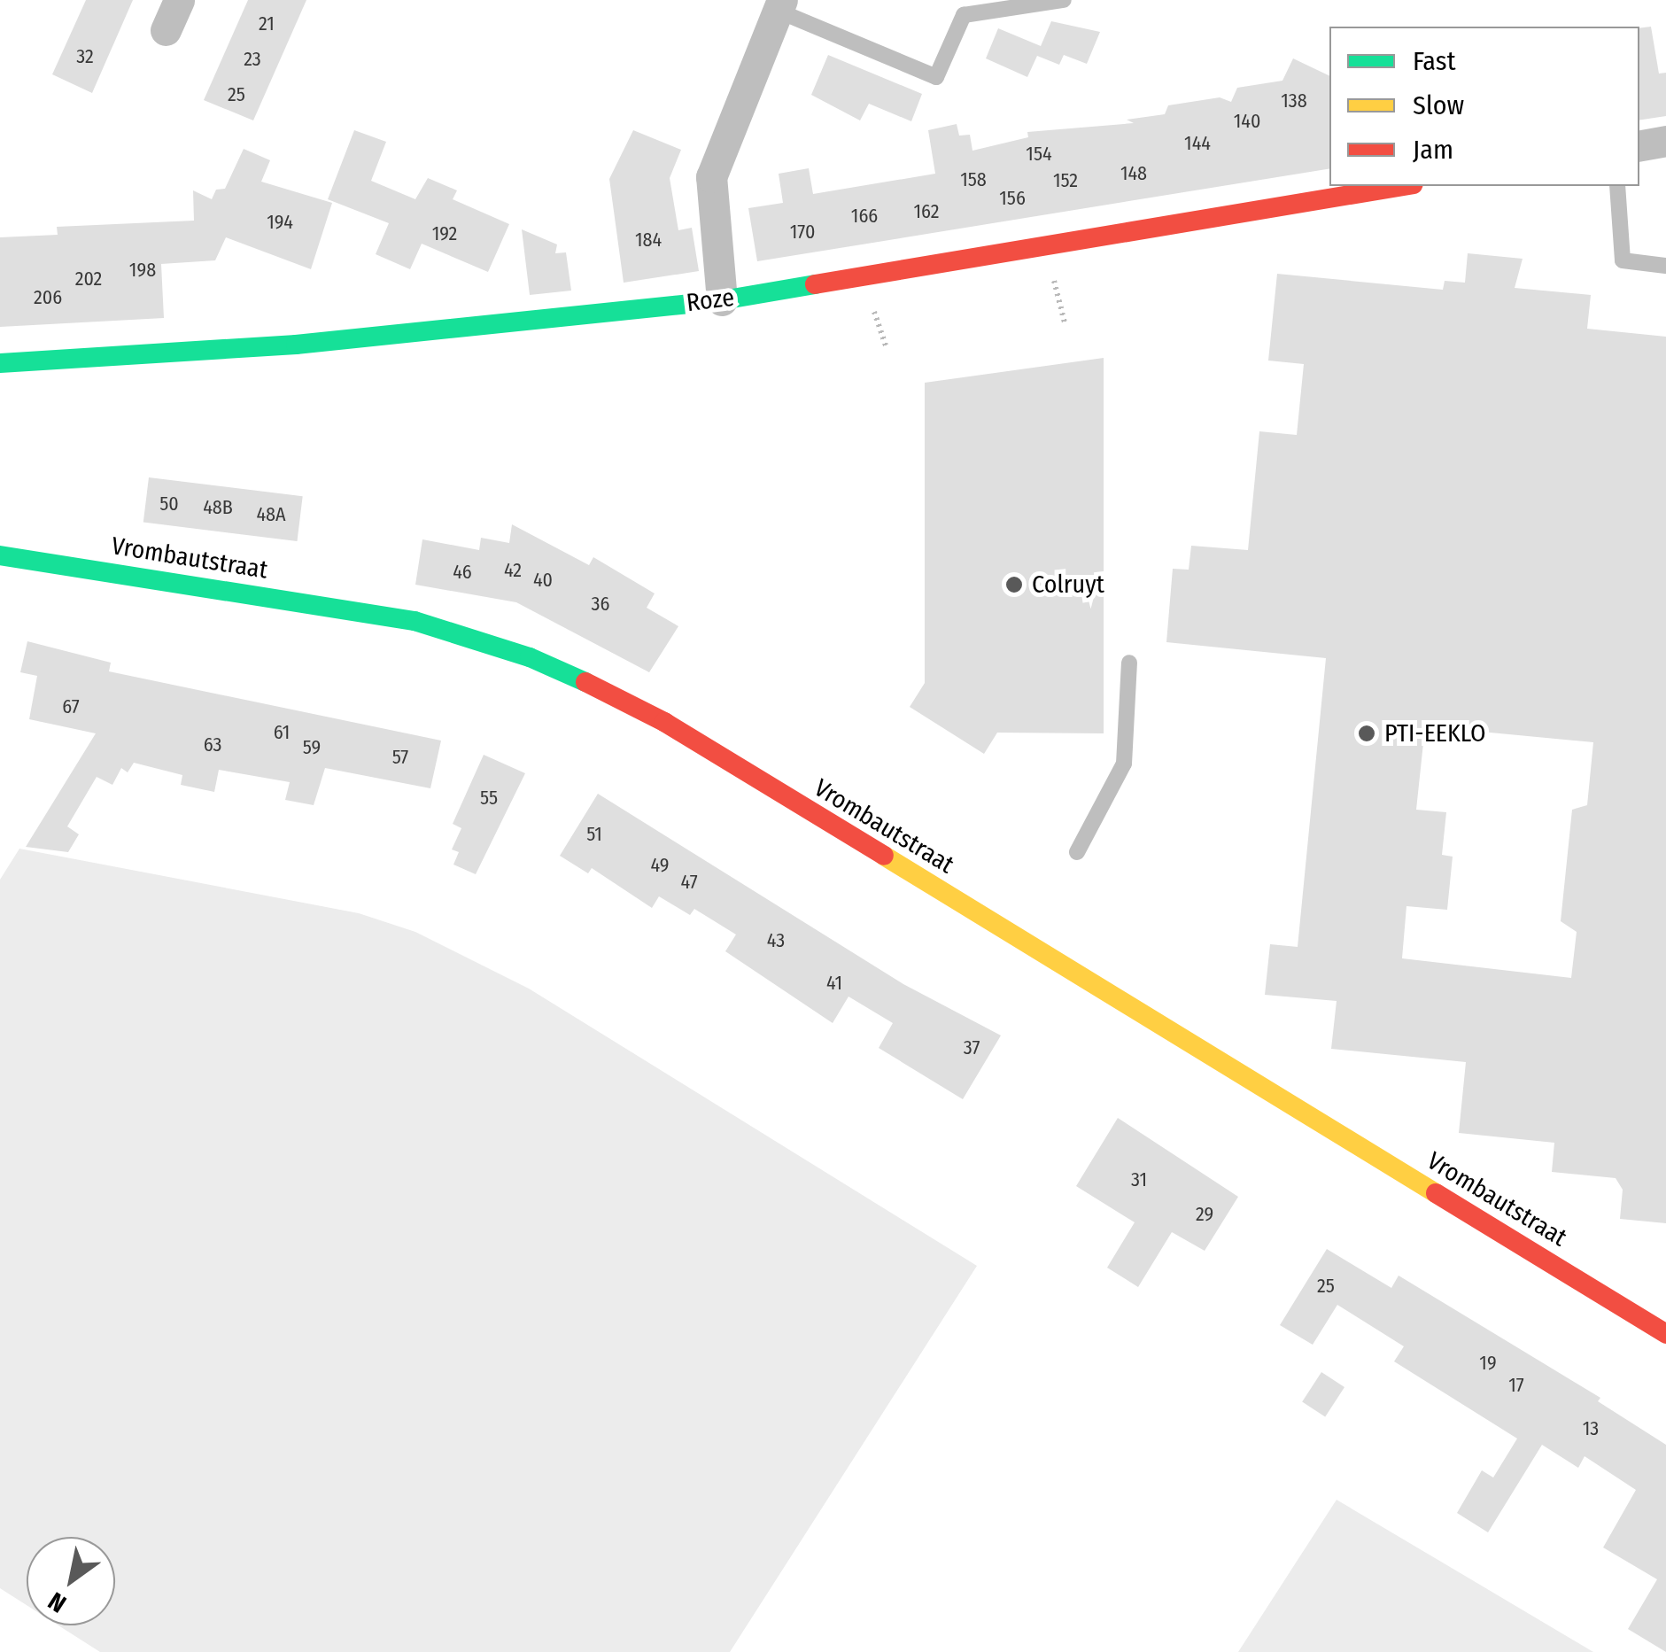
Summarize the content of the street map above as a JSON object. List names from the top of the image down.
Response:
{
  "streets": {
    "street": ["Roze", "Vrombautstraat"]
  },
  "places": ["Colruyt", "PTI-EEKLO"],
  "house_numbers": [
    "21",
    "32",
    "23",
    "25",
    "138",
    "140",
    "144",
    "154",
    "148",
    "158",
    "152",
    "156",
    "162",
    "166",
    "194",
    "170",
    "192",
    "184",
    "198",
    "202",
    "206",
    "50",
    "48B",
    "48A",
    "42",
    "46",
    "40",
    "36",
    "67",
    "61",
    "63",
    "59",
    "57",
    "55",
    "51",
    "49",
    "47",
    "43",
    "41",
    "37",
    "31",
    "29",
    "25",
    "19",
    "17",
    "13"
  ],
  "legend": ["Fast", "Slow", "Jam"],
  "north": "bottom left"
}
